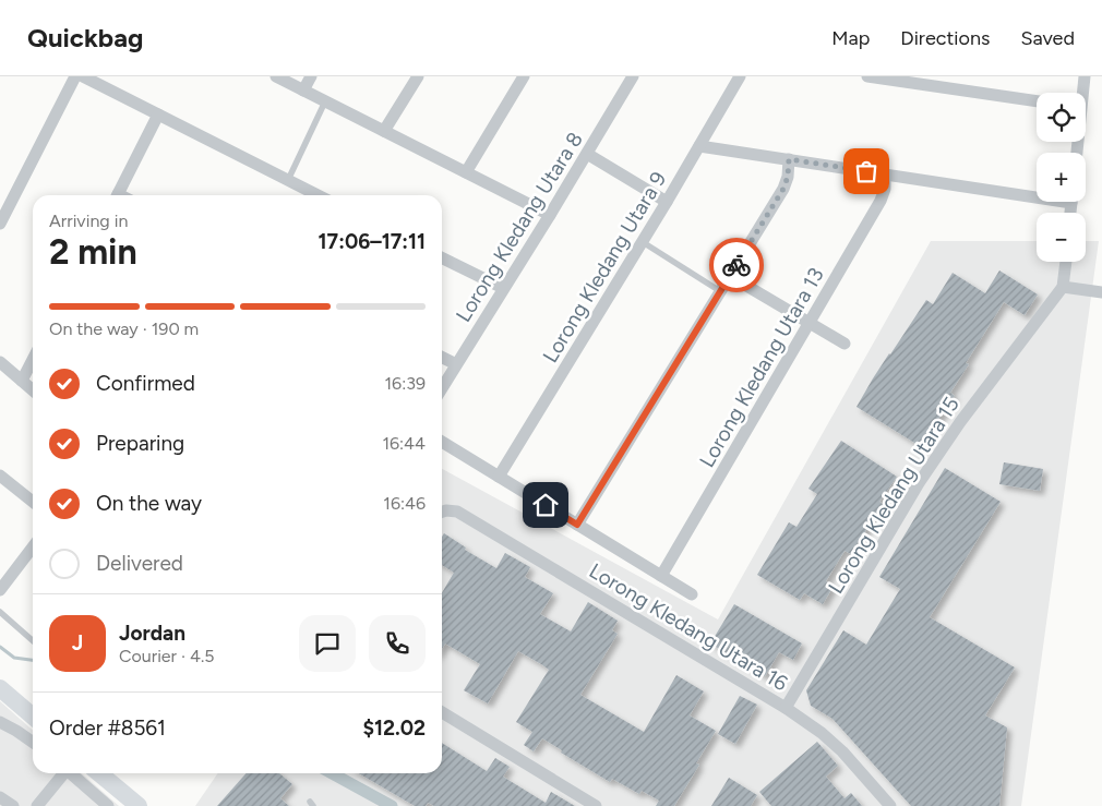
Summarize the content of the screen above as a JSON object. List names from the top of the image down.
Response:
{
  "streets": {
    "street": [
      "Lorong Kledang Utara 8",
      "Lorong Kledang Utara 9",
      "Lorong Kledang Utara 13",
      "Lorong Kledang Utara 15",
      "Lorong Kledang Utara 16"
    ]
  },
  "crossings": [
    ["Lorong Kledang Utara 15", "Lorong Kledang Utara 16"]
  ],
  "page": {
    "header": "Quickbag",
    "nav": ["Map", "Directions", "Saved"],
    "map_buttons": ["+", "−"],
    "heading": ["2 min", "Arriving in", "17:06–17:11"],
    "panel": [
      "Jordan",
      "Courier · 4.5",
      "Order #8561",
      "$12.02"
    ],
    "bar": "On the way · 190 m",
    "list": [
      ["Confirmed", "16:39"],
      ["Preparing", "16:44"],
      ["On the way", "16:46"],
      "Delivered"
    ],
    "round": "J"
  }
}
